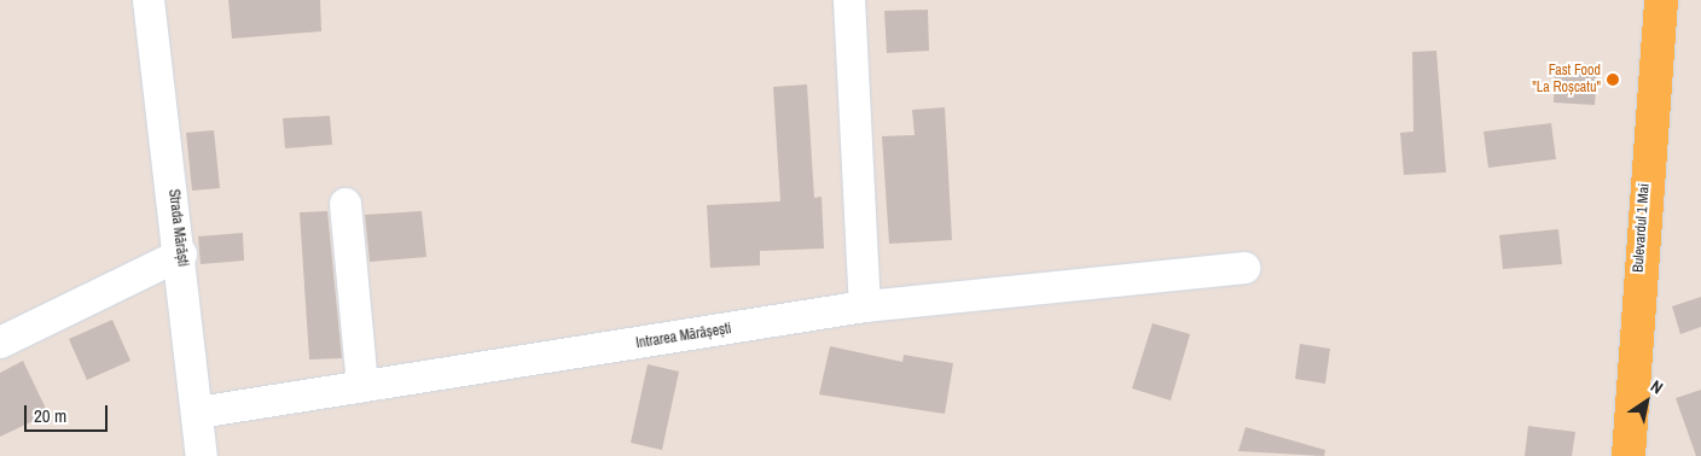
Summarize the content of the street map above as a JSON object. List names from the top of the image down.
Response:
{
  "streets": {
    "main road": ["Bulevardul 1 Mai"],
    "street": ["Strada Mărăști", "Intrarea Mărășești"]
  },
  "crossings": [
    ["Strada Mărăști", "Intrarea Mărășești"]
  ],
  "places": ["Fast Food \"La Roșcatu\""],
  "scale_bar": "20 m",
  "north": "top right"
}
